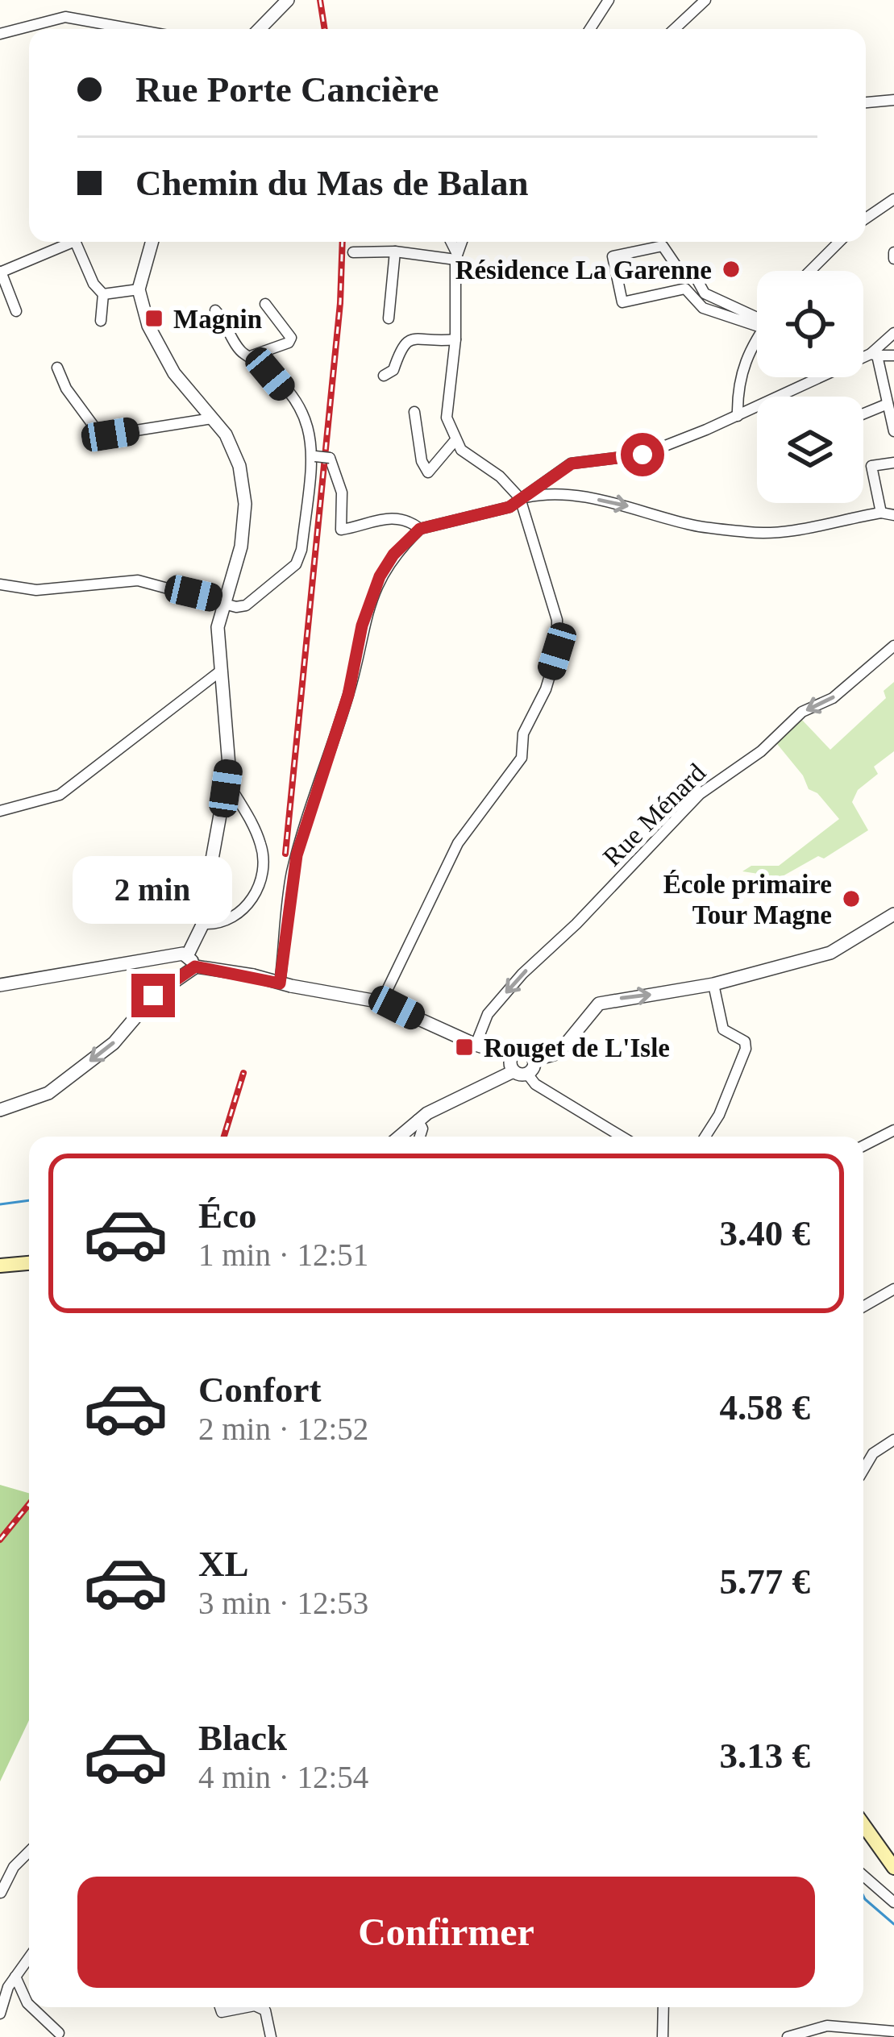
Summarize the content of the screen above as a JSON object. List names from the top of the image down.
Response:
{
  "streets": {
    "street": ["Rue Ménard"]
  },
  "one_way": ["Rue Ménard"],
  "places": {
    "other": ["Résidence La Garenne", "École primaire Tour Magne"],
    "transit": ["Magnin", "Rouget de L'Isle"]
  },
  "page": {
    "banner": ["Rue Porte Cancière", "Chemin du Mas de Balan"],
    "bubble": "2 min",
    "list": [
      {
        "name": "Éco",
        "note": "1 min · 12:51",
        "value": "3.40 €"
      },
      {
        "name": "Confort",
        "note": "2 min · 12:52",
        "value": "4.58 €"
      },
      {
        "name": "XL",
        "note": "3 min · 12:53",
        "value": "5.77 €"
      },
      {
        "name": "Black",
        "note": "4 min · 12:54",
        "value": "3.13 €"
      }
    ],
    "buttons": "Confirmer"
  }
}
